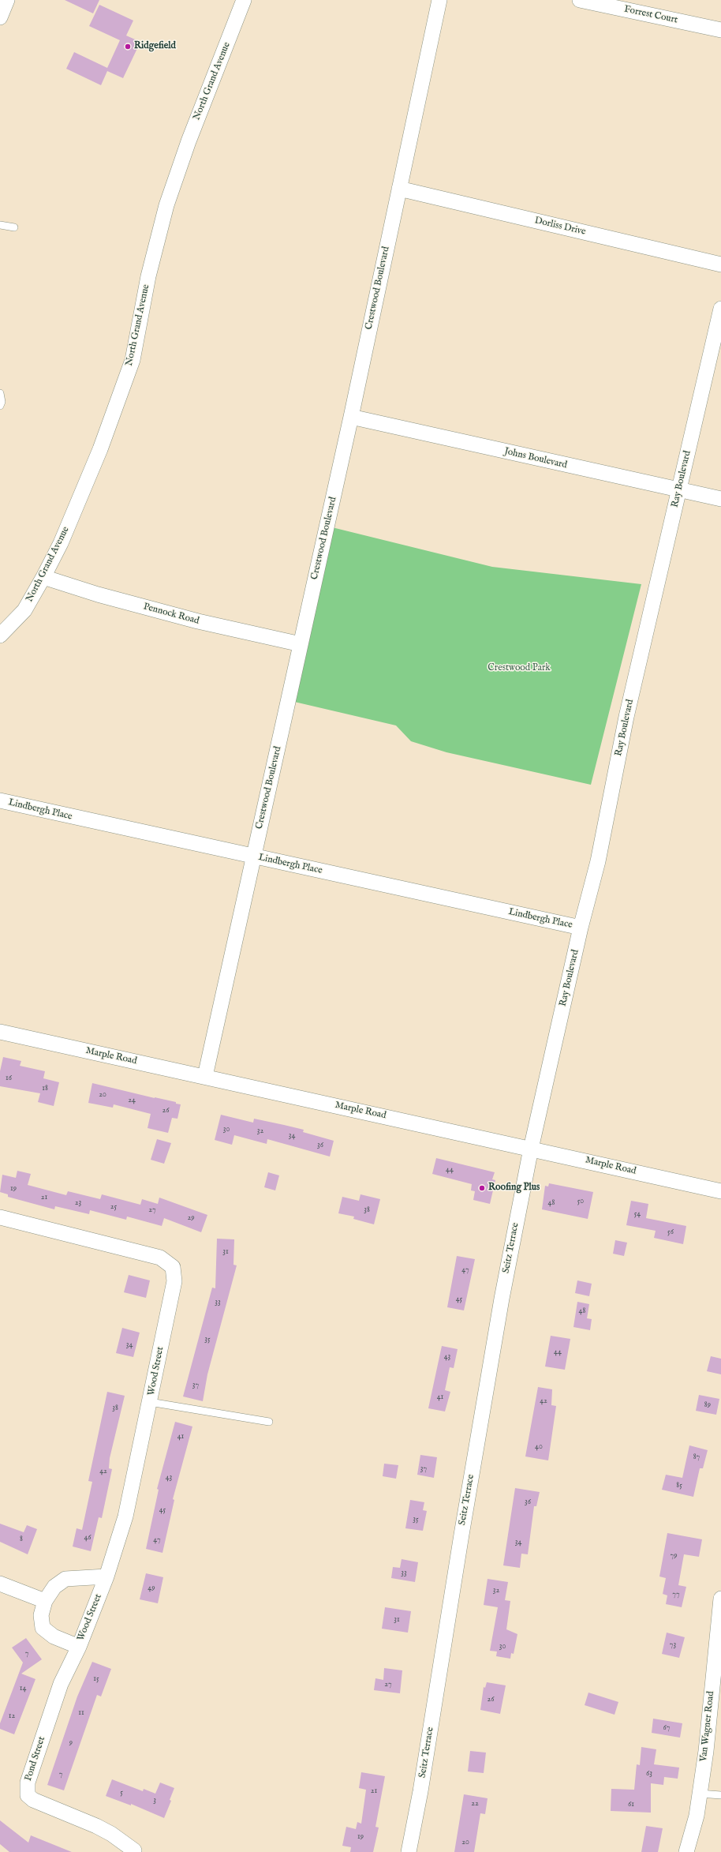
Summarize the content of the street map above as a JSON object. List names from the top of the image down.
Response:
{
  "streets": {
    "street": [
      "Forrest Court",
      "North Grand Avenue",
      "Dorliss Drive",
      "Crestwood Boulevard",
      "Johns Boulevard",
      "Ray Boulevard",
      "Pennock Road",
      "Lindbergh Place",
      "Marple Road",
      "Seitz Terrace",
      "Wood Street",
      "Van Wagner Road",
      "Pond Street"
    ]
  },
  "crossings": [
    ["North Grand Avenue", "Pennock Road"],
    ["Dorliss Drive", "Crestwood Boulevard"],
    ["Crestwood Boulevard", "Johns Boulevard"],
    ["Crestwood Boulevard", "Pennock Road"],
    ["Crestwood Boulevard", "Lindbergh Place"],
    ["Crestwood Boulevard", "Marple Road"],
    ["Johns Boulevard", "Ray Boulevard"],
    ["Ray Boulevard", "Lindbergh Place"],
    ["Ray Boulevard", "Marple Road"],
    ["Ray Boulevard", "Seitz Terrace"],
    ["Marple Road", "Seitz Terrace"],
    ["Wood Street", "Pond Street"]
  ],
  "parks": ["Crestwood Park"],
  "places": ["Ridgefield", "Roofing Plus"],
  "house_numbers": [
    "16",
    "18",
    "20",
    "24",
    "26",
    "30",
    "32",
    "34",
    "36",
    "44",
    "19",
    "21",
    "50",
    "23",
    "48",
    "25",
    "27",
    "38",
    "54",
    "29",
    "56",
    "31",
    "47",
    "45",
    "33",
    "48",
    "35",
    "34",
    "44",
    "43",
    "37",
    "41",
    "42",
    "89",
    "38",
    "41",
    "40",
    "87",
    "37",
    "42",
    "43",
    "85",
    "36",
    "45",
    "35",
    "46",
    "8",
    "47",
    "34",
    "79",
    "33",
    "49",
    "32",
    "77",
    "31",
    "73",
    "30",
    "7",
    "15",
    "27",
    "14",
    "26",
    "11",
    "12",
    "67",
    "9",
    "63",
    "7",
    "21",
    "5",
    "3",
    "22",
    "61",
    "19",
    "20"
  ]
}
